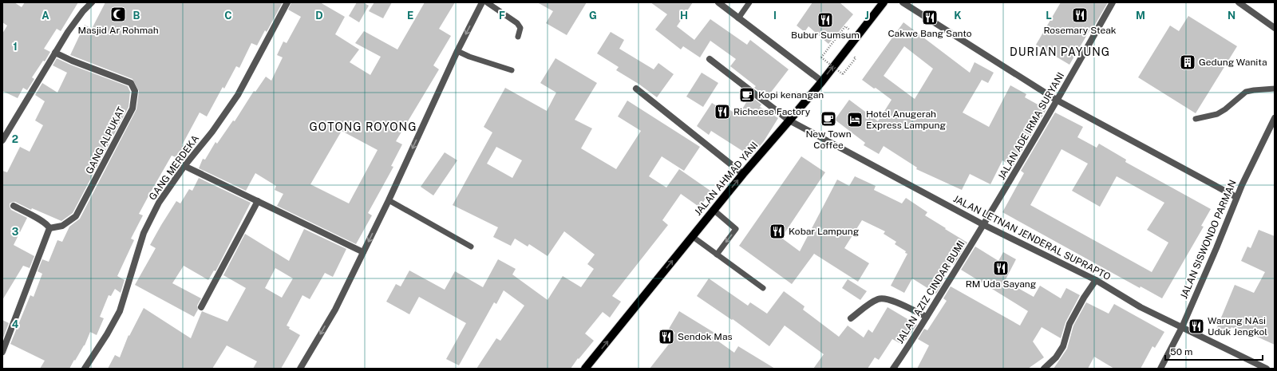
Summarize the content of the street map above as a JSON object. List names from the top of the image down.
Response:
{
  "streets": {
    "main road": ["JALAN AHMAD YANI"],
    "street": [
      "JALAN ADE IRMA SURYANI",
      "GANG ALPUKAT",
      "GANG MERDEKA",
      "JALAN LETNAN JENDERAL SUPRAPTO",
      "JALAN SISWONDO PARMAN",
      "JALAN AZIZ CINDAR BUMI"
    ]
  },
  "crossings": [
    ["JALAN ADE IRMA SURYANI", "JALAN LETNAN JENDERAL SUPRAPTO"],
    ["JALAN ADE IRMA SURYANI", "JALAN AZIZ CINDAR BUMI"],
    ["JALAN AHMAD YANI", "JALAN LETNAN JENDERAL SUPRAPTO"],
    ["JALAN LETNAN JENDERAL SUPRAPTO", "JALAN SISWONDO PARMAN"],
    ["JALAN LETNAN JENDERAL SUPRAPTO", "JALAN AZIZ CINDAR BUMI"]
  ],
  "one_way": ["JALAN AHMAD YANI"],
  "districts": ["DURIAN PAYUNG", "GOTONG ROYONG"],
  "places": {
    "mosque": ["Masjid Ar Rohmah"],
    "restaurant": [
      "Rosemary Steak",
      "Cakwe Bang Santo",
      "Bubur Sumsum",
      "Richeese Factory",
      "Kobar Lampung",
      "RM Uda Sayang",
      "Warung NAsi Uduk Jengkol",
      "Sendok Mas"
    ],
    "building": ["Gedung Wanita"],
    "cafe": ["Kopi kenangan", "New Town Coffee"],
    "hotel": ["Hotel Anugerah Express Lampung"]
  },
  "scale_bar": "50 m",
  "grid": {
    "columns": [
      "A",
      "B",
      "C",
      "D",
      "E",
      "F",
      "G",
      "H",
      "I",
      "J",
      "K",
      "L",
      "M",
      "N"
    ],
    "rows": [
      "1",
      "2",
      "3",
      "4"
    ]
  }
}
